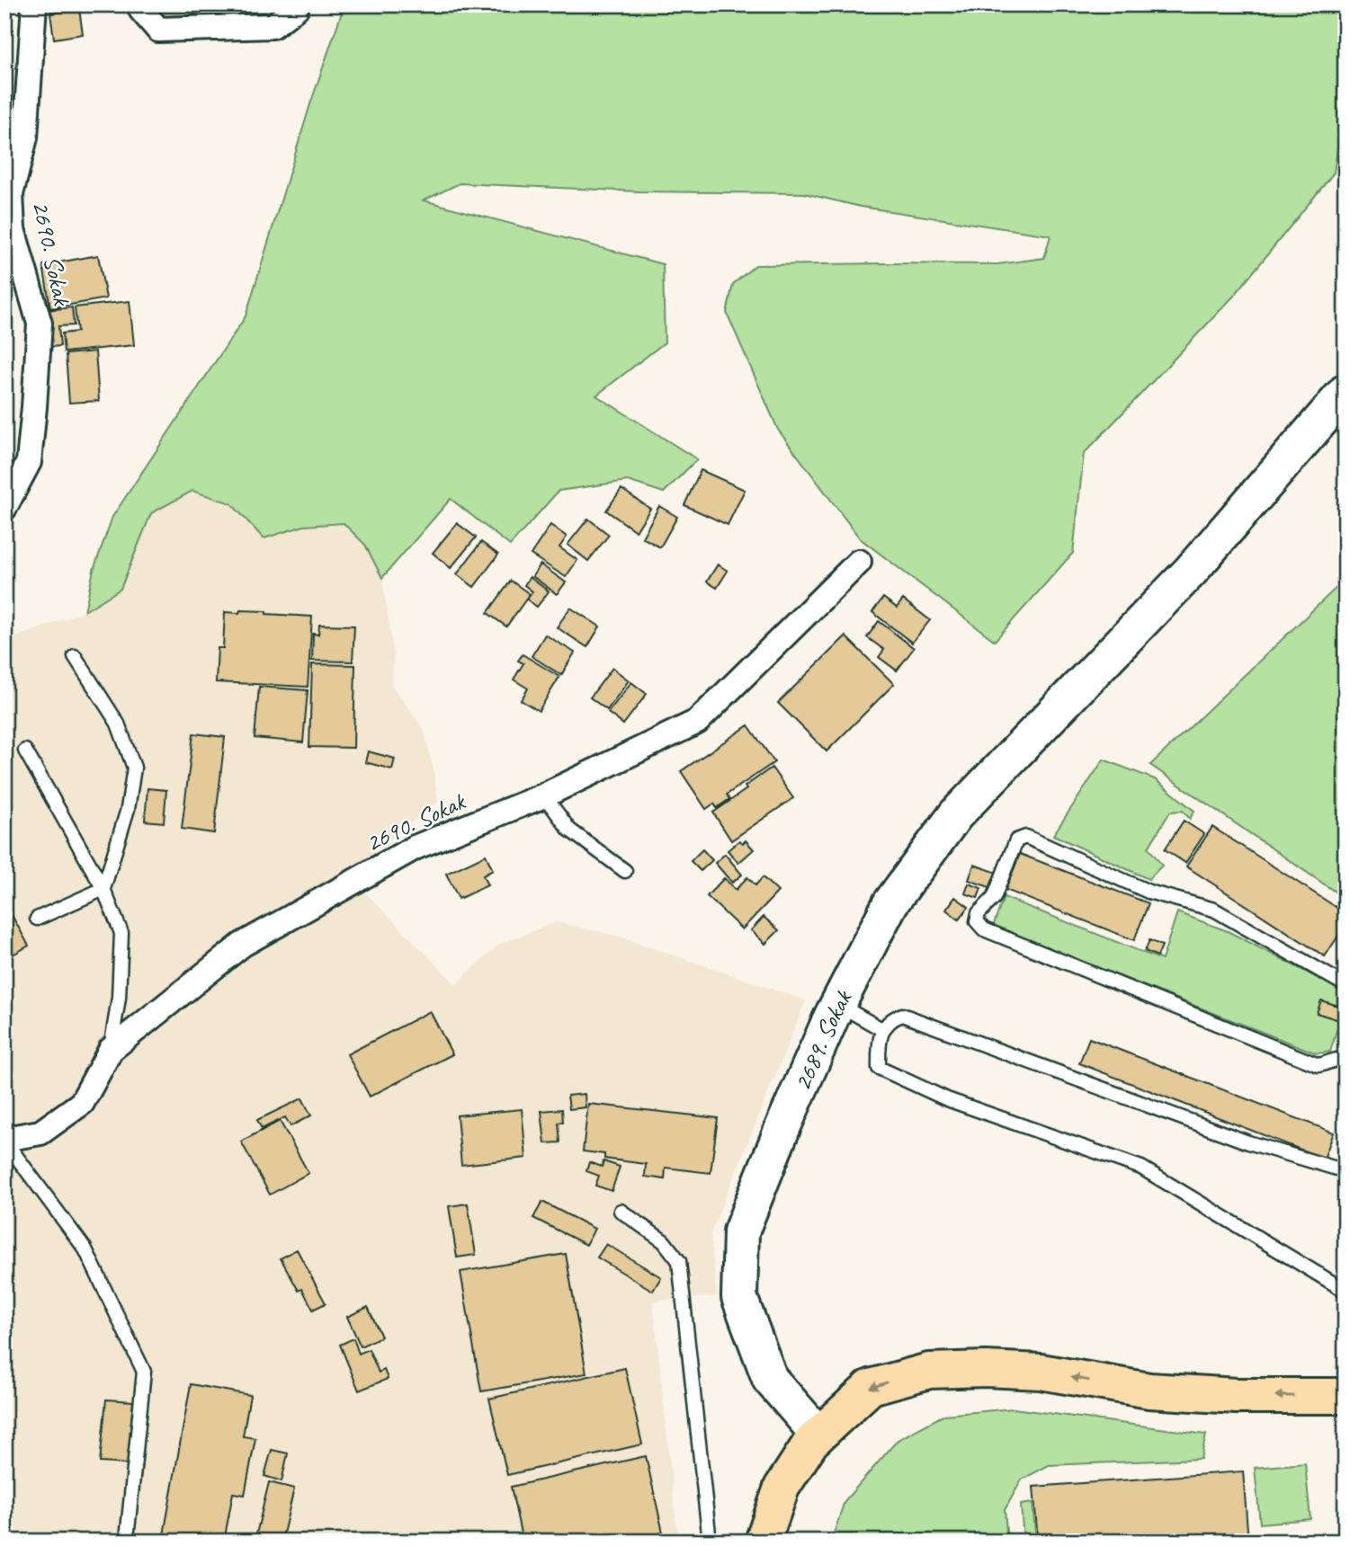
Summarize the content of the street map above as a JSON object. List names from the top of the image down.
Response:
{
  "streets": {
    "main road": ["2689. Sokak"],
    "street": ["2690. Sokak"]
  }
}
